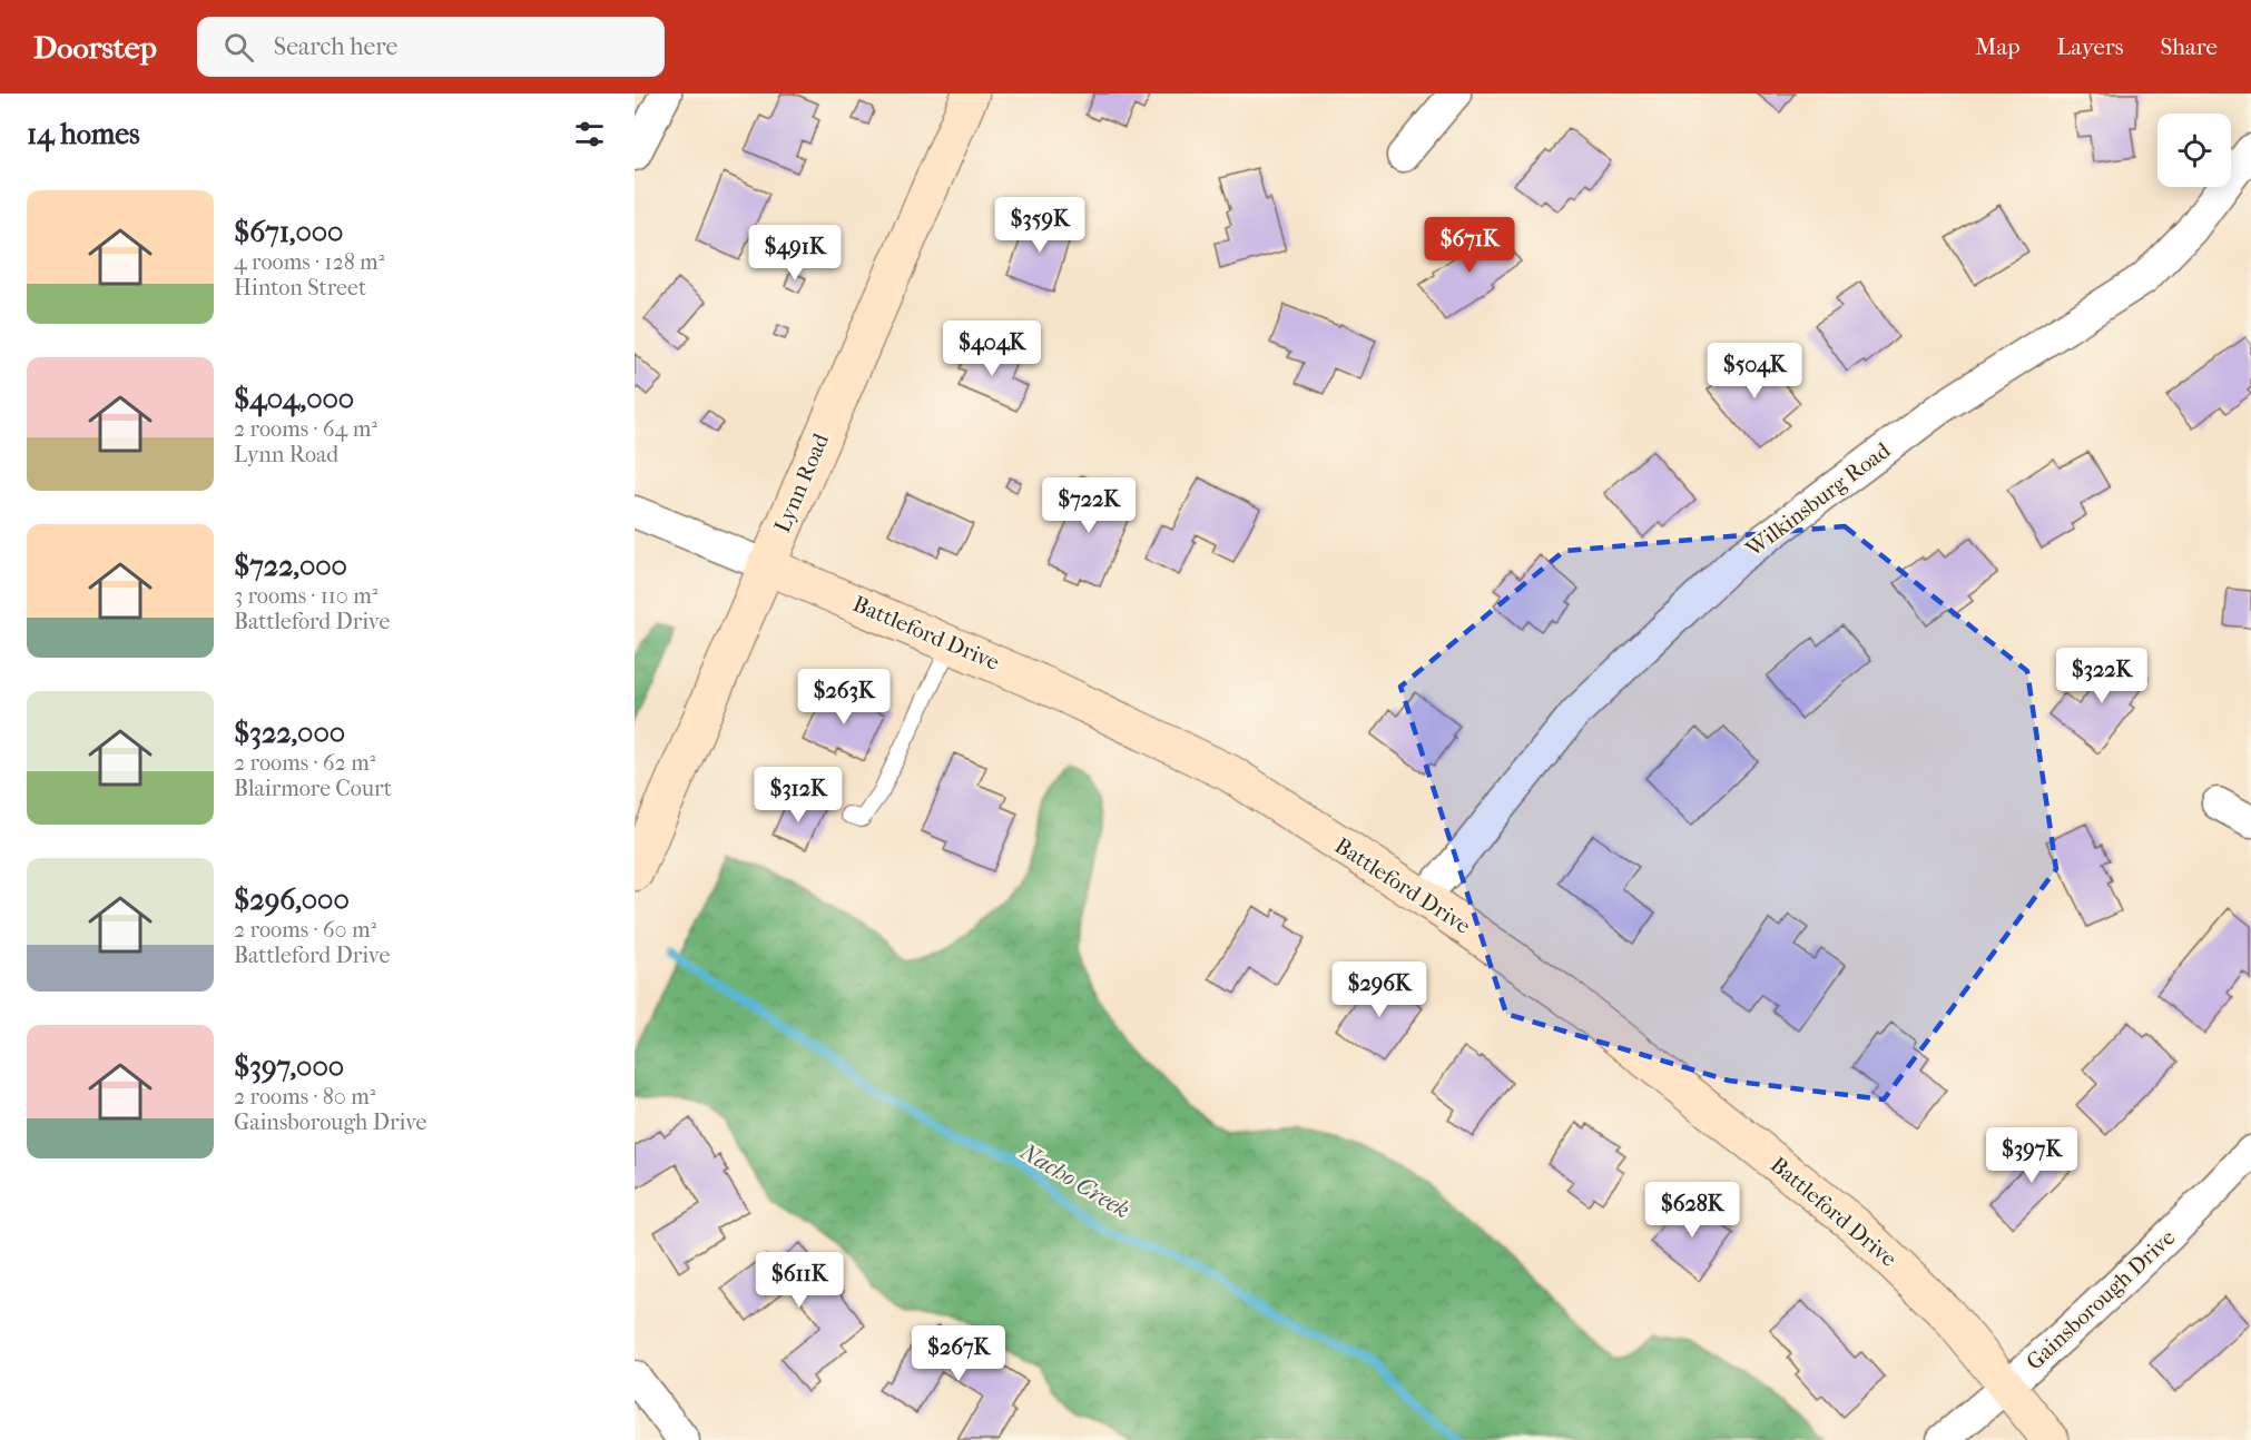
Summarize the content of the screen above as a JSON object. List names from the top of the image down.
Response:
{
  "streets": {
    "street": [
      "Lynn Road",
      "Wilkinsburg Road",
      "Battleford Drive",
      "Gainsborough Drive"
    ]
  },
  "crossings": [
    ["Lynn Road", "Battleford Drive"],
    ["Wilkinsburg Road", "Battleford Drive"],
    ["Battleford Drive", "Gainsborough Drive"]
  ],
  "water": ["Nacho Creek"],
  "page": {
    "header": "Doorstep",
    "search": "Search here",
    "nav": ["Map", "Layers", "Share"],
    "heading": "14 homes",
    "list": [
      {
        "name": "$671,000",
        "note": "4 rooms · 128 m² · Hinton Street"
      },
      {
        "name": "$404,000",
        "note": "2 rooms · 64 m² · Lynn Road"
      },
      {
        "name": "$722,000",
        "note": "3 rooms · 110 m² · Battleford Drive"
      },
      {
        "name": "$322,000",
        "note": "2 rooms · 62 m² · Blairmore Court"
      },
      {
        "name": "$296,000",
        "note": "2 rooms · 60 m² · Battleford Drive"
      },
      {
        "name": "$397,000",
        "note": "2 rooms · 80 m² · Gainsborough Drive"
      }
    ],
    "price": [
      "$359K",
      "$671K",
      "$491K",
      "$404K",
      "$504K",
      "$722K",
      "$322K",
      "$263K",
      "$312K",
      "$296K",
      "$397K",
      "$628K",
      "$611K",
      "$267K"
    ]
  }
}
